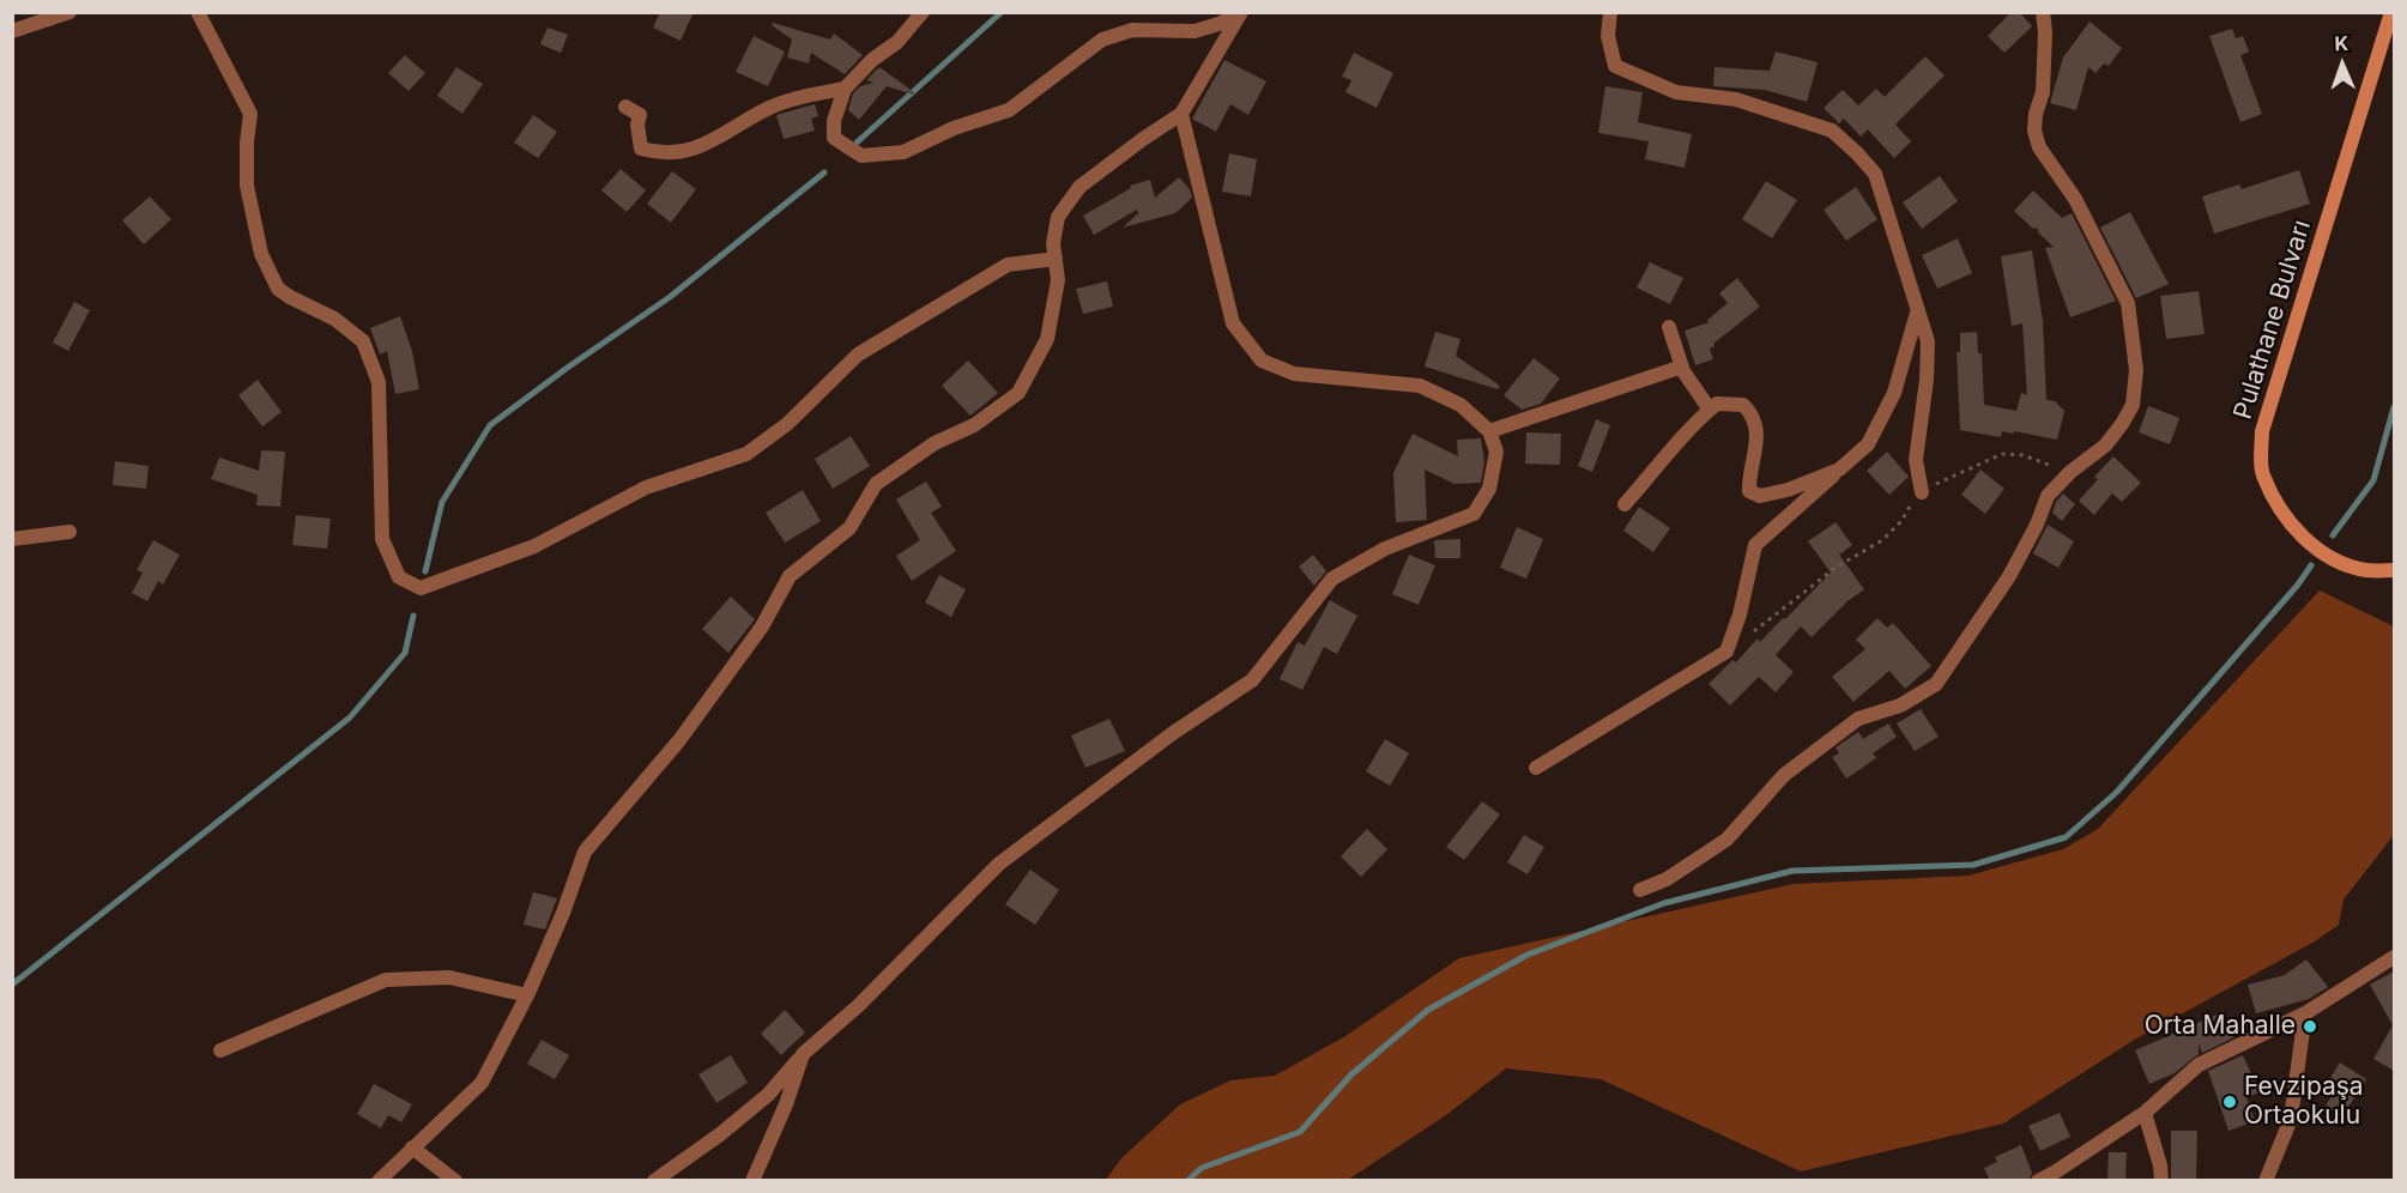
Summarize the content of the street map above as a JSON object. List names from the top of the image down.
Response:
{
  "streets": {
    "street": ["Pulathane Bulvarı"]
  },
  "places": ["Orta Mahalle", "Fevzipaşa Ortaokulu"],
  "north": "top"
}
